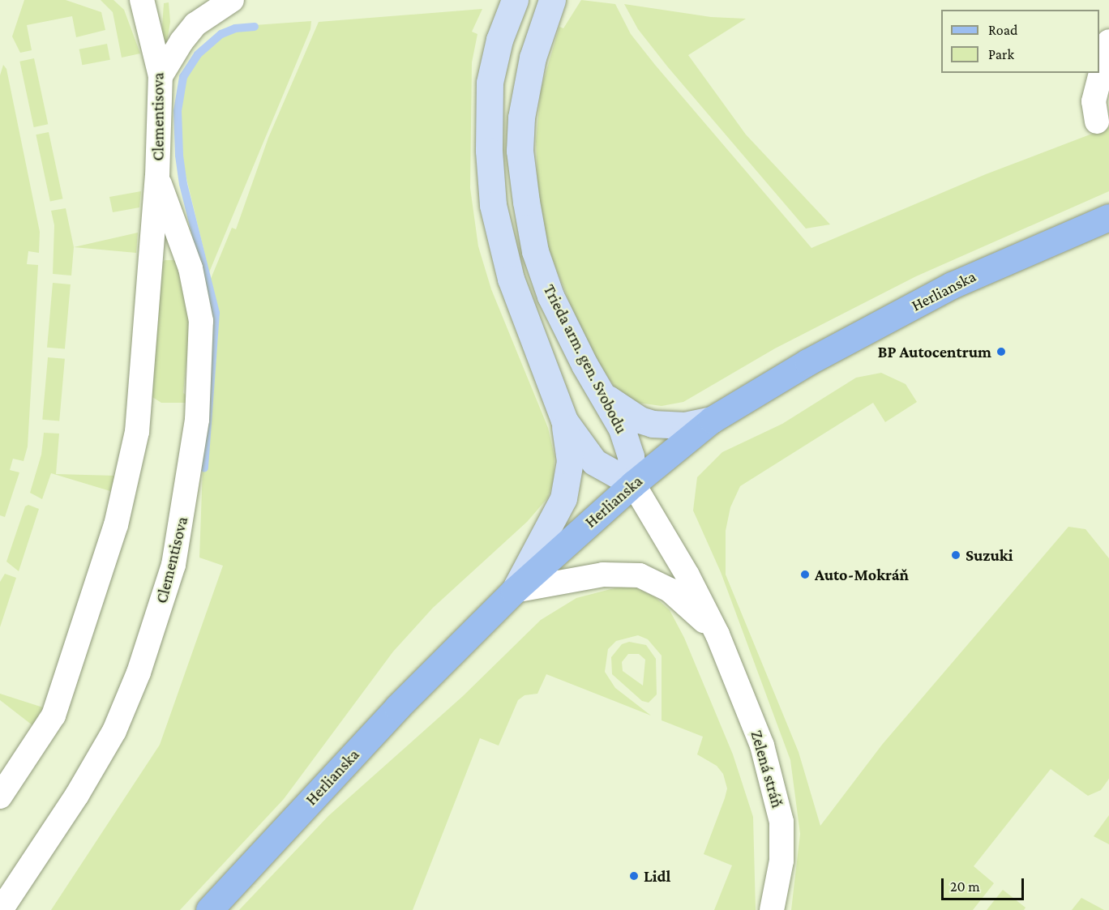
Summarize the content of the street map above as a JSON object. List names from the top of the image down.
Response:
{
  "streets": {
    "main road": ["Herlianska"],
    "street": ["Clementisova", "Trieda arm. gen. Svobodu", "Zelená stráň"]
  },
  "crossings": [
    ["Herlianska", "Trieda arm. gen. Svobodu"],
    ["Herlianska", "Zelená stráň"],
    ["Trieda arm. gen. Svobodu", "Zelená stráň"]
  ],
  "places": [
    "BP Autocentrum",
    "Suzuki",
    "Auto-Mokráň",
    "Lidl"
  ],
  "legend": ["Road", "Park"],
  "scale_bar": "20 m"
}
